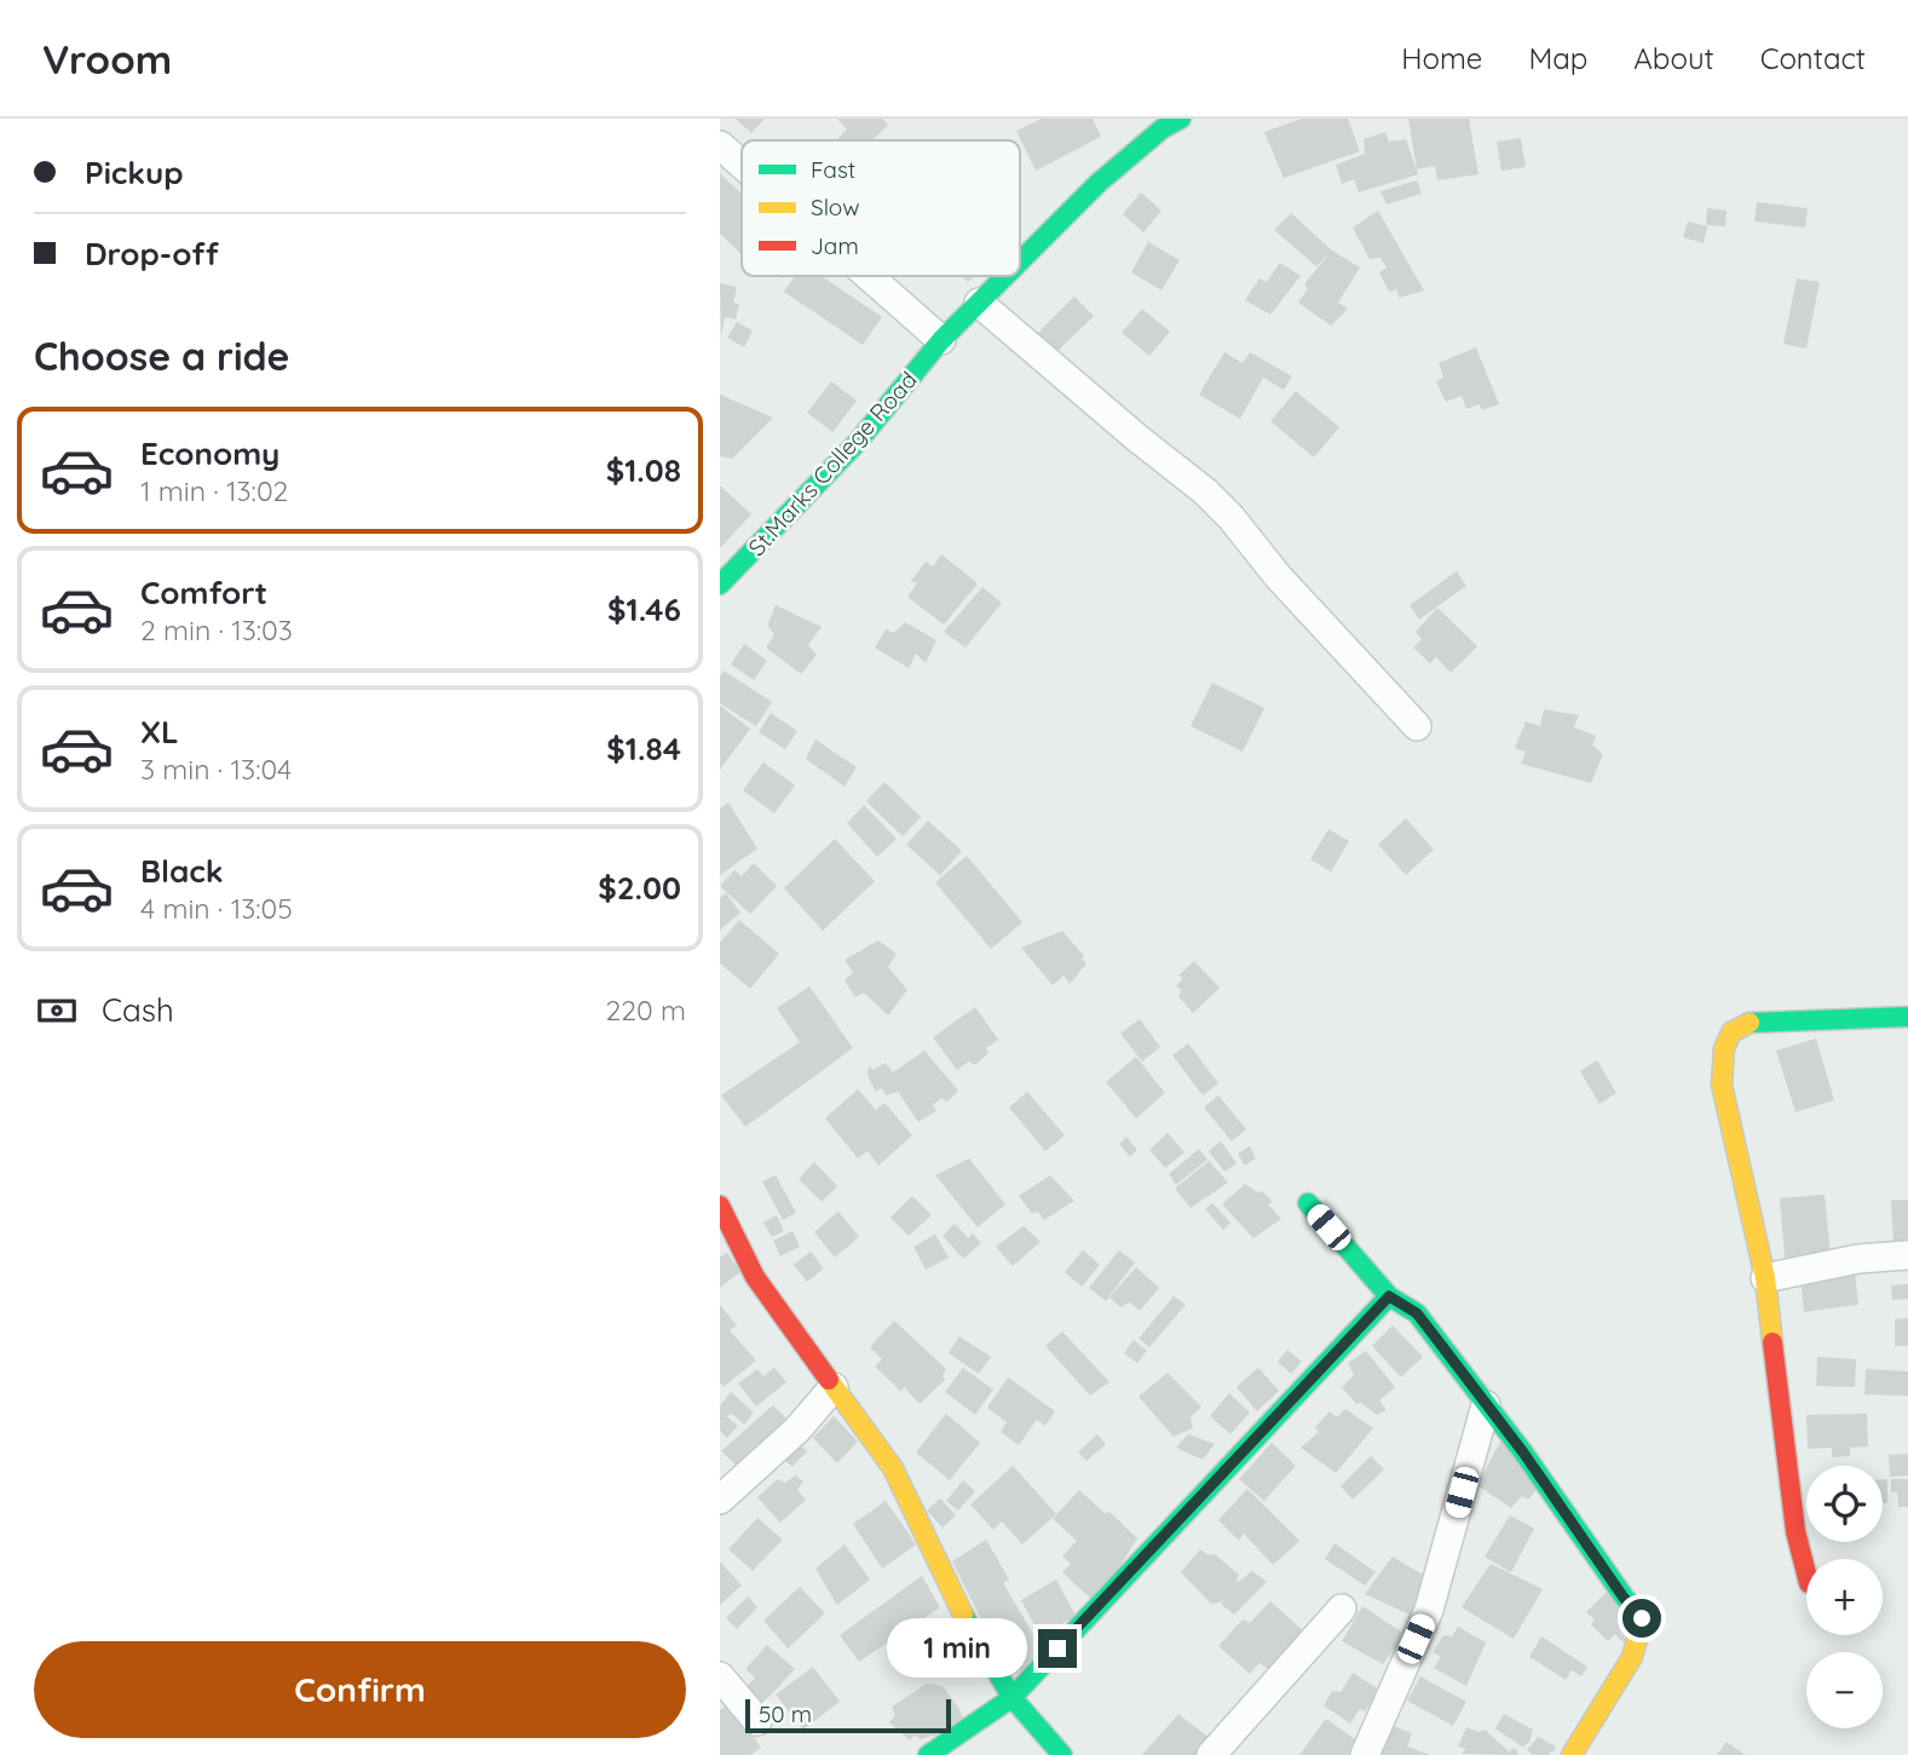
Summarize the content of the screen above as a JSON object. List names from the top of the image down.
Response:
{
  "streets": {
    "street": ["St.Marks College Road"]
  },
  "legend": ["Fast", "Slow", "Jam"],
  "scale_bar": "50 m",
  "page": {
    "header": "Vroom",
    "nav": [
      "Home",
      "Map",
      "About",
      "Contact"
    ],
    "banner": ["Pickup", "Drop-off"],
    "heading": "Choose a ride",
    "list": [
      {
        "name": "Economy",
        "note": "1 min · 13:02",
        "value": "$1.08"
      },
      {
        "name": "Comfort",
        "note": "2 min · 13:03",
        "value": "$1.46"
      },
      {
        "name": "XL",
        "note": "3 min · 13:04",
        "value": "$1.84"
      },
      {
        "name": "Black",
        "note": "4 min · 13:05",
        "value": "$2.00"
      }
    ],
    "pay": ["Cash", "220 m"],
    "map_buttons": ["+", "−"],
    "bubble": "1 min",
    "buttons": "Confirm",
    "scale": "50 m"
  }
}
